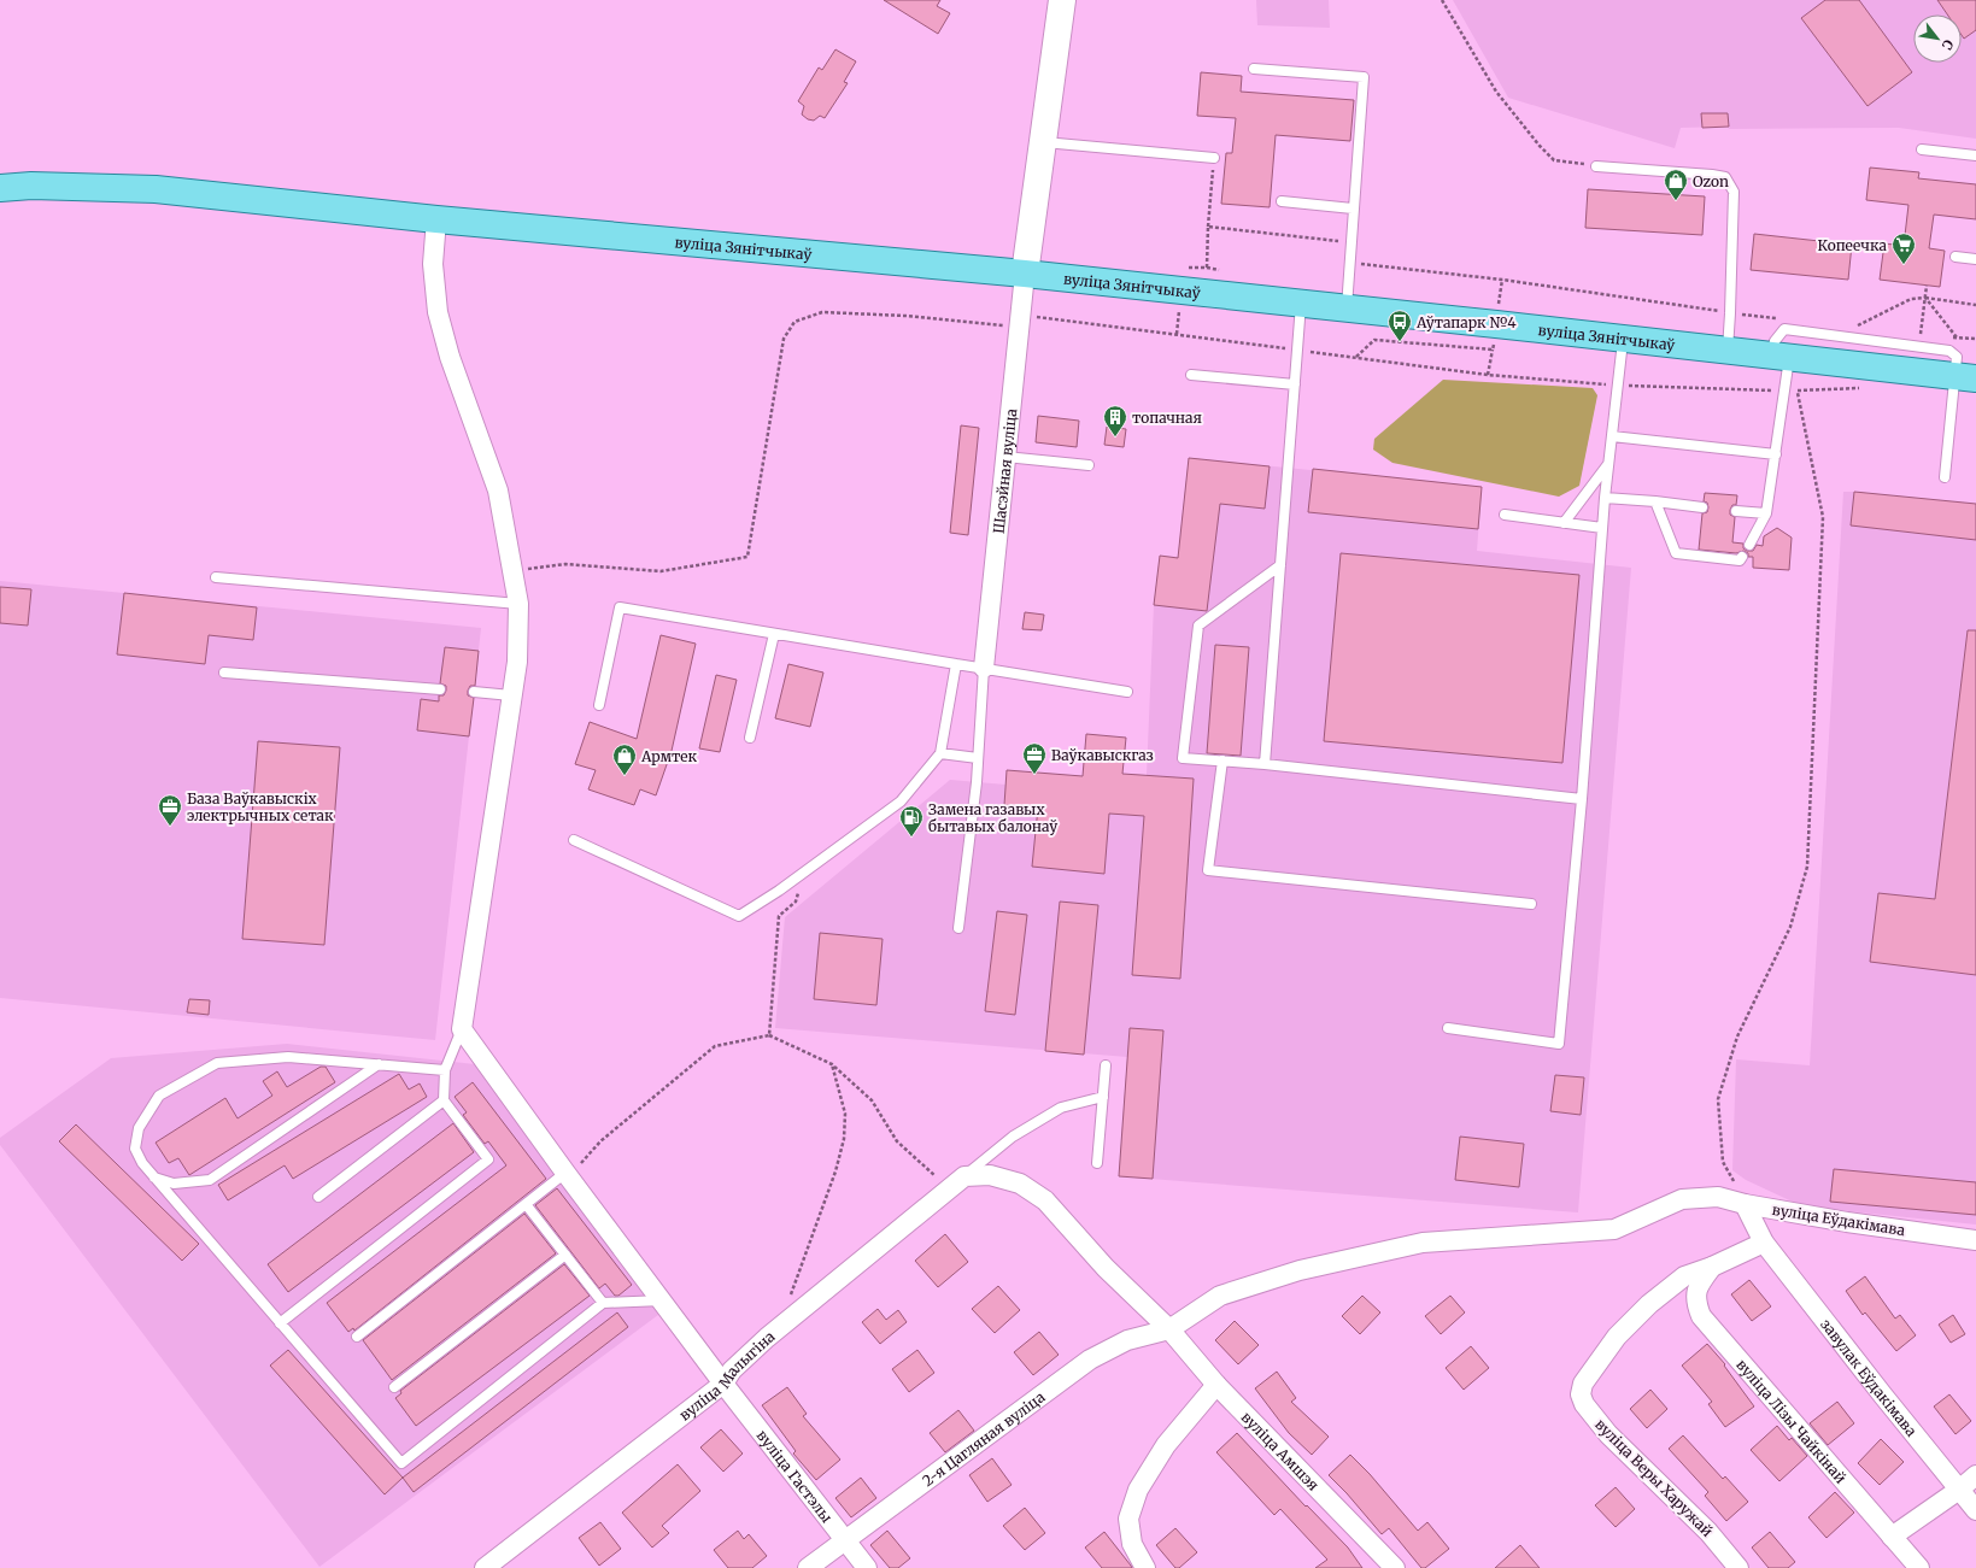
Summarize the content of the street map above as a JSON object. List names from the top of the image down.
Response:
{
  "streets": {
    "main road": ["вуліца Зянітчыкаў"],
    "street": [
      "Шасэйная вуліца",
      "вуліца Еўдакімава",
      "вуліца Малыгіна",
      "завулак Еўдакімава",
      "вуліца Лізы Чайкінай",
      "2-я Цагляная вуліца",
      "вуліца Амшэя",
      "вуліца Гастэлы",
      "вуліца Веры Харужай"
    ]
  },
  "crossings": [
    ["вуліца Зянітчыкаў", "Шасэйная вуліца"],
    ["вуліца Еўдакімава", "завулак Еўдакімава"],
    ["вуліца Еўдакімава", "2-я Цагляная вуліца"],
    ["вуліца Малыгіна", "вуліца Амшэя"],
    ["вуліца Малыгіна", "вуліца Гастэлы"],
    ["вуліца Лізы Чайкінай", "вуліца Веры Харужай"],
    ["2-я Цагляная вуліца", "вуліца Амшэя"],
    ["2-я Цагляная вуліца", "вуліца Гастэлы"]
  ],
  "places": {
    "shop": ["Ozon", "Армтек"],
    "supermarket": ["Копеечка"],
    "bus stop": ["Аўтапарк №4"],
    "building": ["топачная"],
    "office": ["Ваўкавыскгаз", "База Ваўкавыскіх электрычных сетак"],
    "fuel station": ["Замена газавых бытавых балонаў"]
  },
  "north": "bottom right"
}
